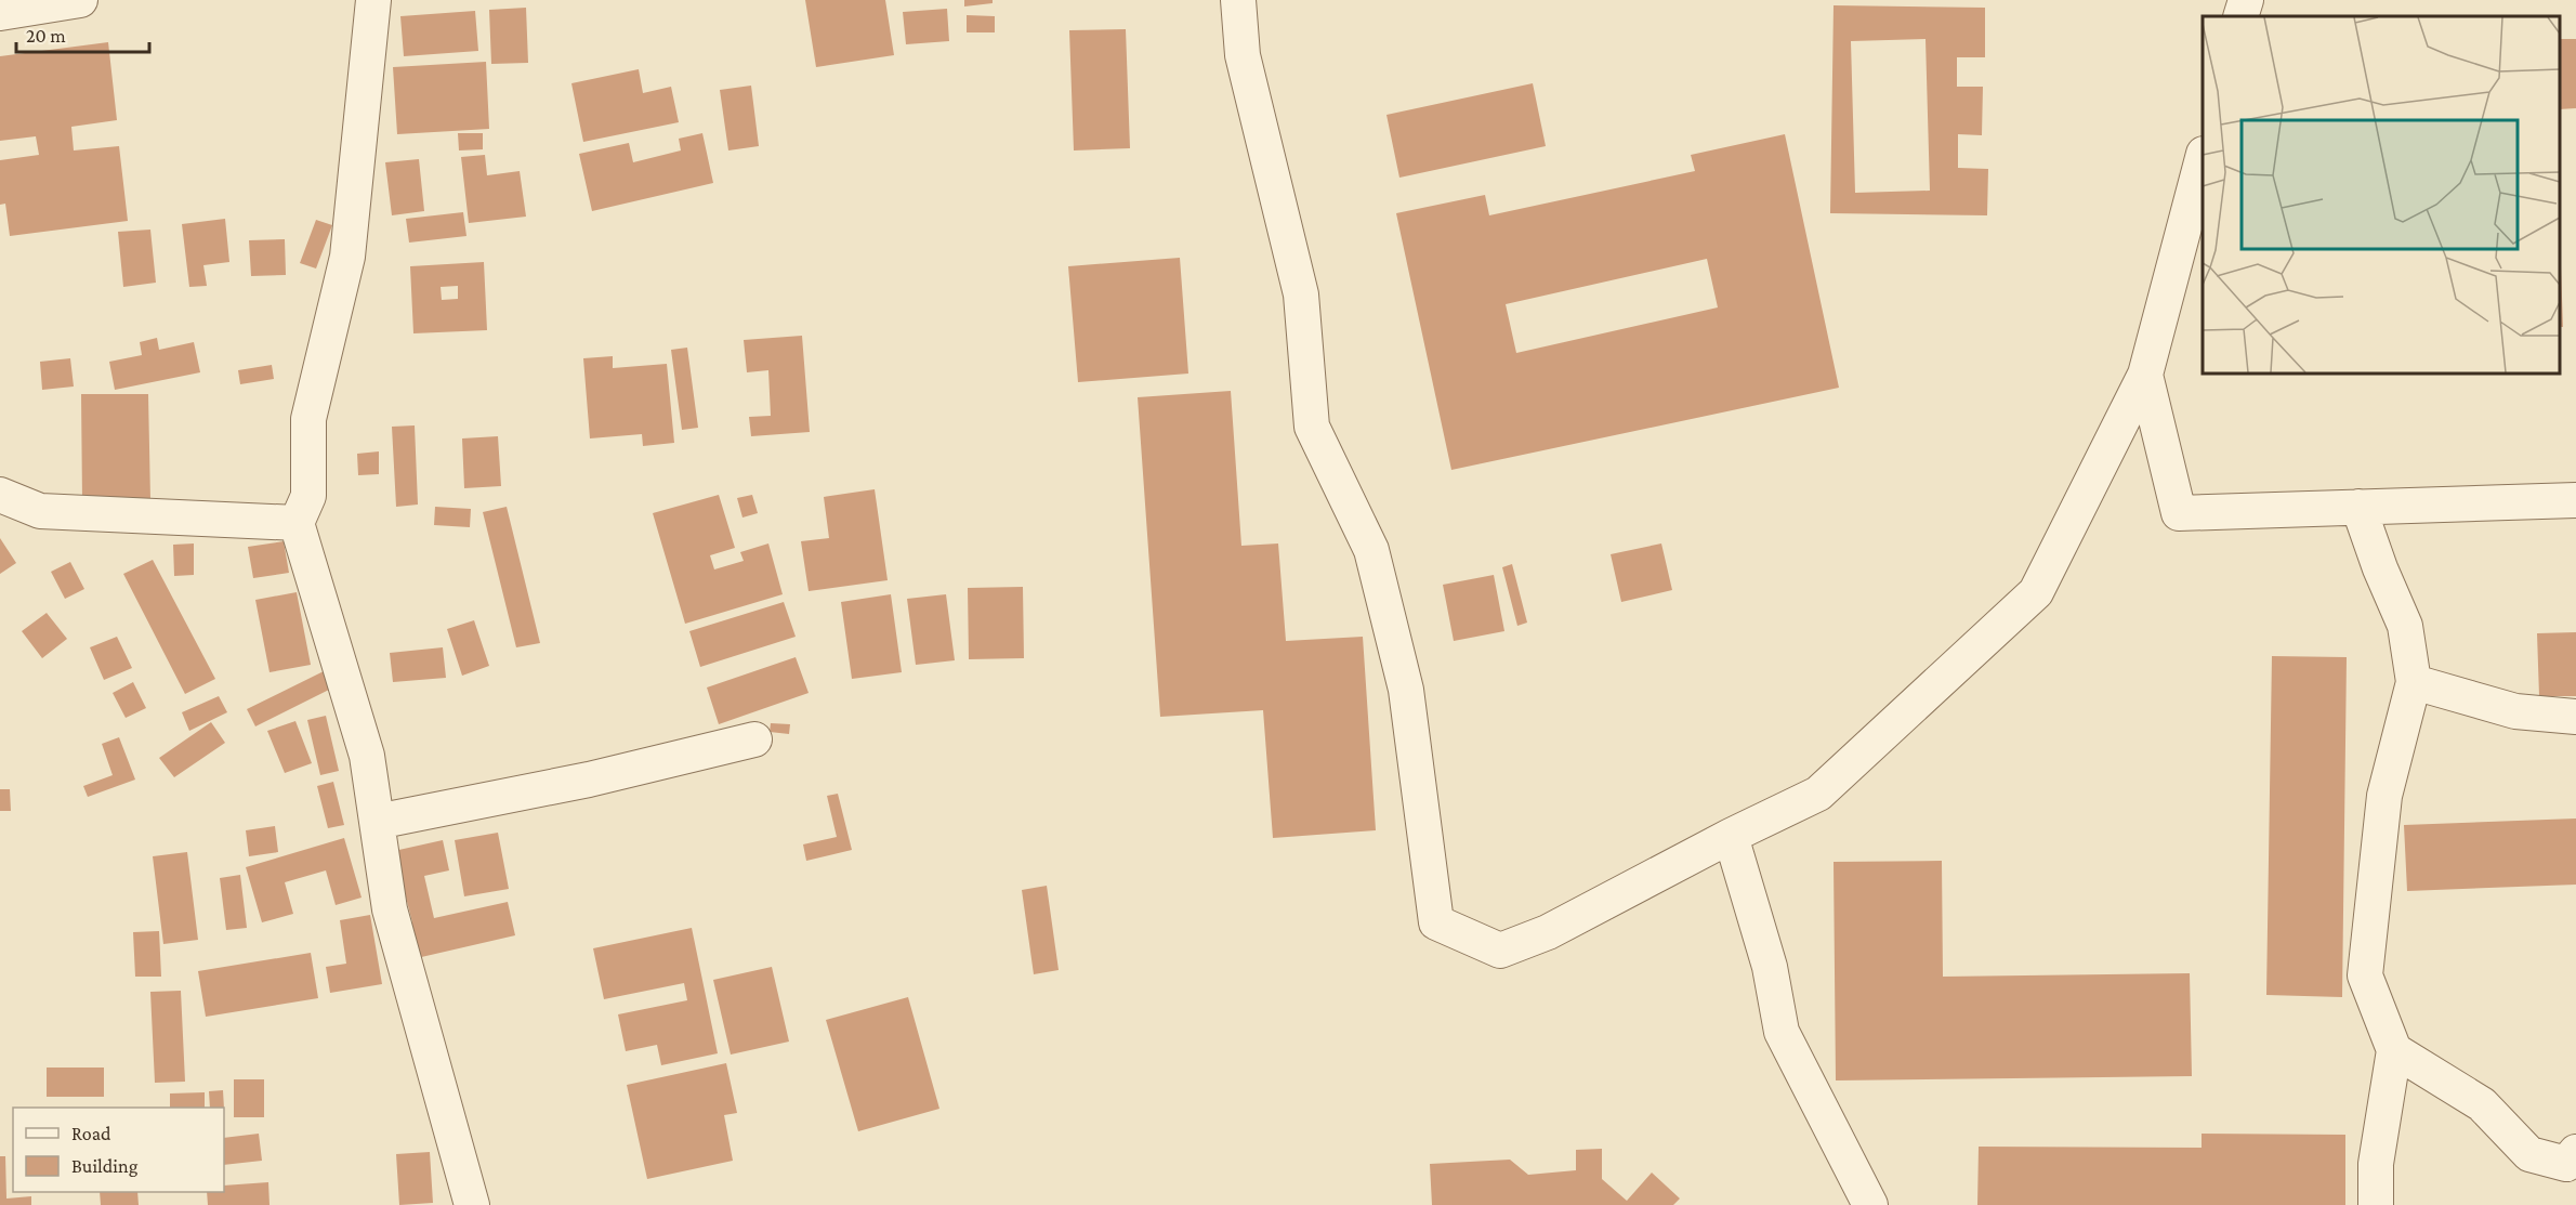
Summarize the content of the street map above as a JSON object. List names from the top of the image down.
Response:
{
  "legend": ["Road", "Building"],
  "scale_bar": "20 m"
}
